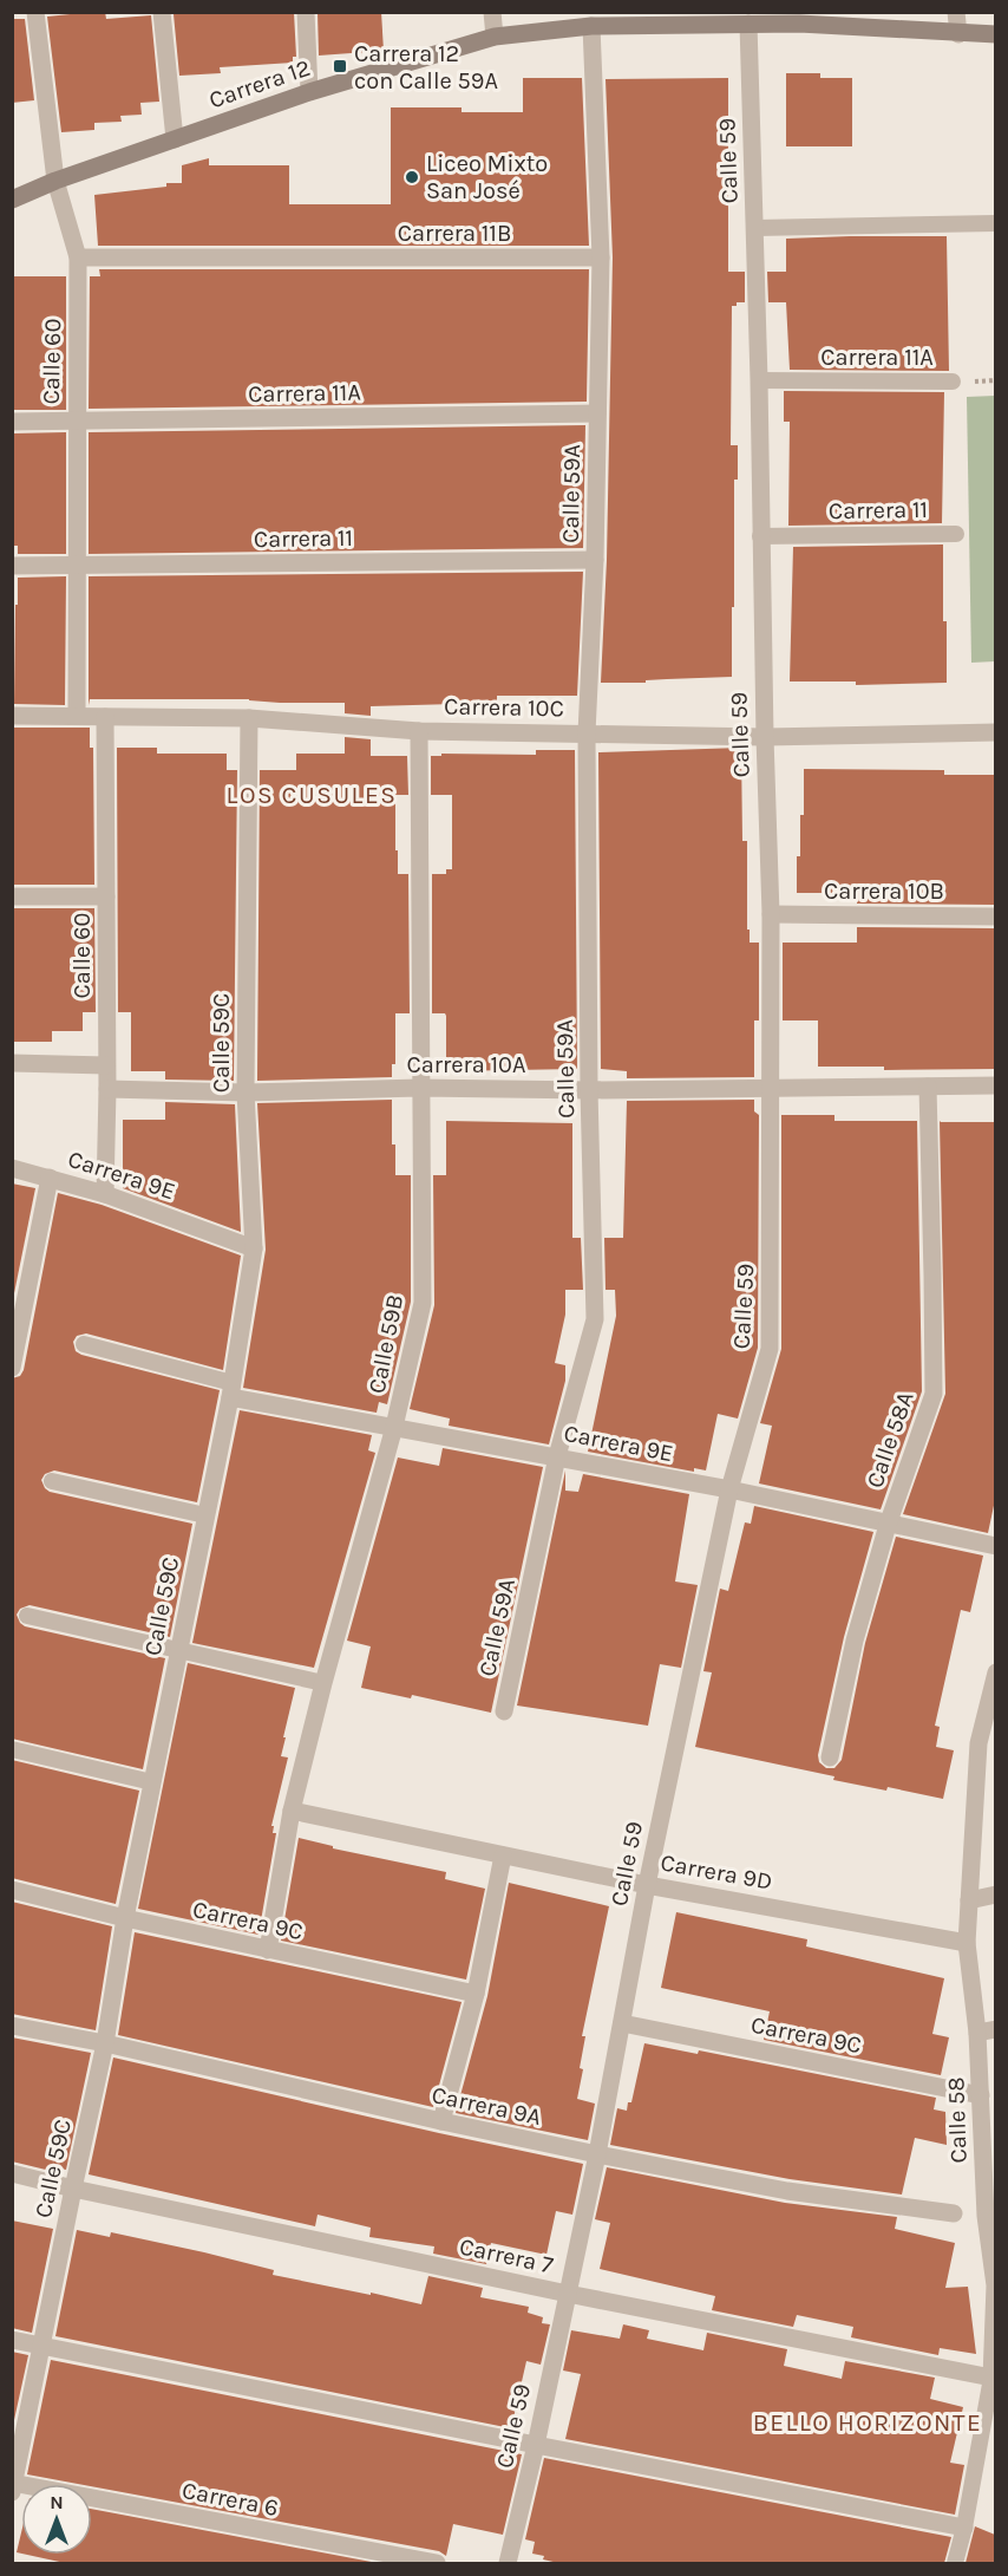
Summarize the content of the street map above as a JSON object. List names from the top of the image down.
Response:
{
  "streets": {
    "main road": ["Carrera 12"],
    "street": [
      "Calle 59",
      "Carrera 11B",
      "Carrera 11A",
      "Calle 60",
      "Calle 59A",
      "Carrera 11",
      "Carrera 10C",
      "Carrera 10B",
      "Calle 59C",
      "Carrera 10A",
      "Carrera 9E",
      "Calle 59B",
      "Calle 58A",
      "Carrera 9D",
      "Carrera 9C",
      "Carrera 9A",
      "Calle 58",
      "Carrera 7",
      "Carrera 6"
    ]
  },
  "crossings": [
    ["Carrera 12", "Calle 59"],
    ["Carrera 12", "Calle 60"],
    ["Calle 59", "Carrera 11A"],
    ["Calle 59", "Carrera 11"],
    ["Calle 59", "Carrera 10C"],
    ["Calle 59", "Carrera 10B"],
    ["Calle 59", "Carrera 10A"],
    ["Calle 59", "Carrera 9E"],
    ["Calle 59", "Carrera 9D"],
    ["Calle 59", "Carrera 9C"],
    ["Calle 59", "Carrera 9A"],
    ["Calle 59", "Carrera 7"],
    ["Carrera 11B", "Calle 60"],
    ["Carrera 11B", "Calle 59A"],
    ["Carrera 11A", "Calle 60"],
    ["Carrera 11A", "Calle 59A"],
    ["Calle 60", "Carrera 11"],
    ["Calle 60", "Carrera 10C"],
    ["Calle 60", "Carrera 10A"],
    ["Calle 60", "Carrera 9E"],
    ["Calle 59A", "Carrera 11"],
    ["Calle 59A", "Carrera 10C"],
    ["Calle 59A", "Carrera 10A"],
    ["Calle 59A", "Carrera 9E"],
    ["Carrera 10C", "Calle 59C"],
    ["Carrera 10C", "Calle 59B"],
    ["Calle 59C", "Carrera 10A"],
    ["Calle 59C", "Carrera 9E"],
    ["Calle 59C", "Carrera 9C"],
    ["Calle 59C", "Carrera 9A"],
    ["Calle 59C", "Carrera 7"],
    ["Calle 59C", "Carrera 6"],
    ["Carrera 10A", "Calle 59B"],
    ["Carrera 10A", "Calle 58A"],
    ["Carrera 9E", "Calle 59B"],
    ["Carrera 9E", "Calle 58A"],
    ["Calle 59B", "Carrera 9D"],
    ["Calle 59B", "Carrera 9C"],
    ["Carrera 9D", "Calle 58"],
    ["Carrera 9C", "Calle 58"],
    ["Calle 58", "Carrera 7"]
  ],
  "districts": ["LOS CUSULES", "BELLO HORIZONTE"],
  "places": {
    "transit": ["Carrera 12 con Calle 59A"],
    "other": ["Liceo Mixto San José"]
  },
  "north": "top"
}
